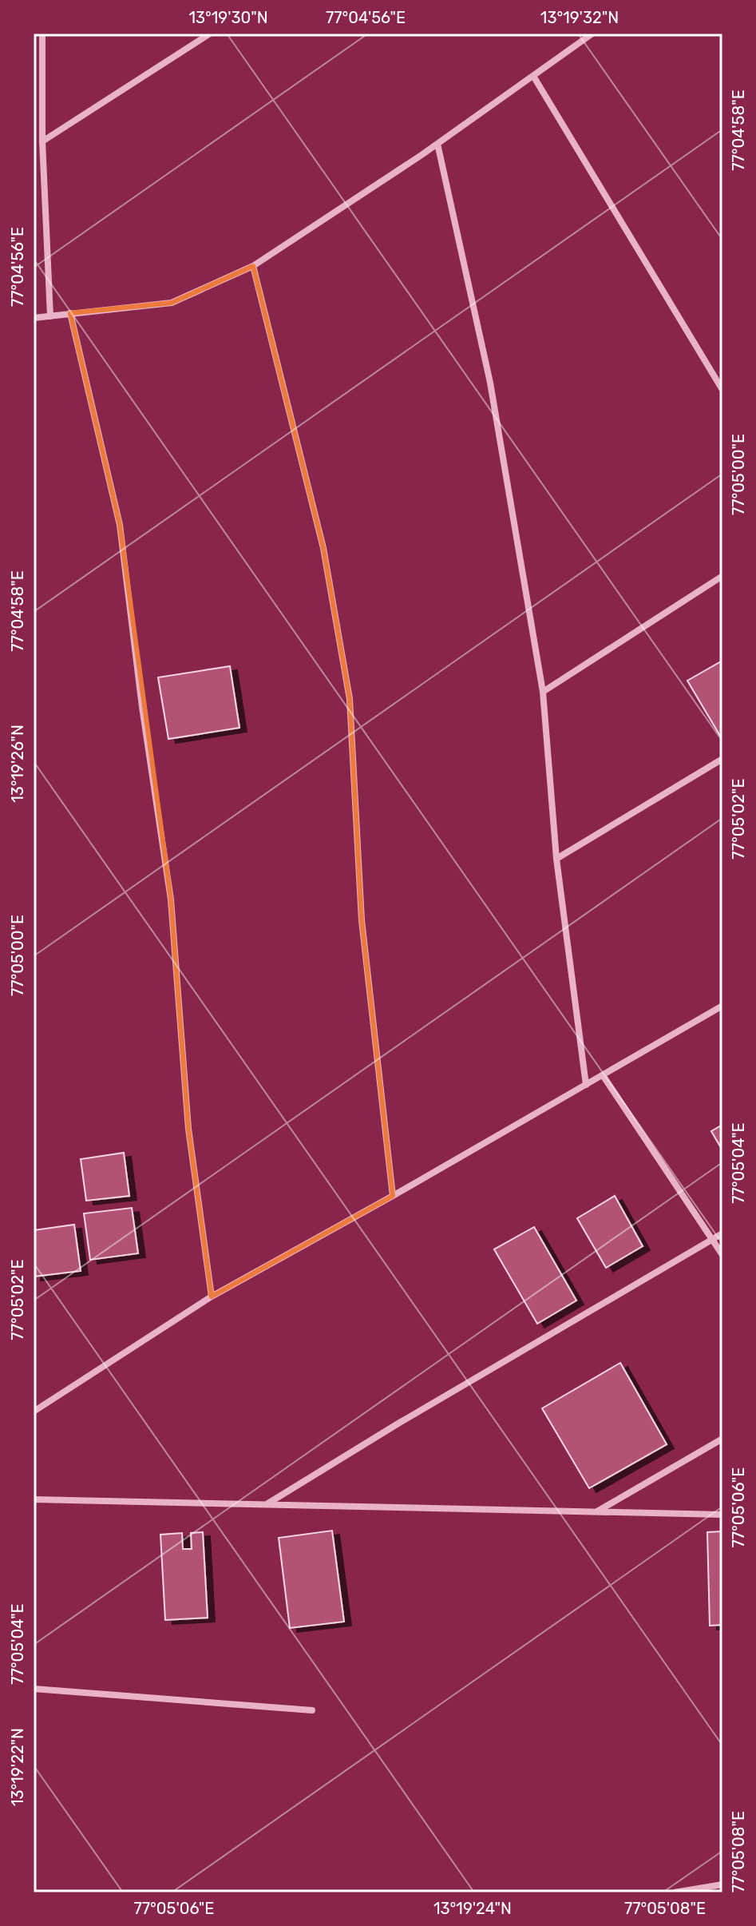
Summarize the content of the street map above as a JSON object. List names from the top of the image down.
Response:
{
  "coordinates": [
    "13°19'30\"N",
    "77°04'56\"E",
    "13°19'32\"N",
    "77°04'58\"E",
    "77°05'00\"E",
    "13°19'26\"N",
    "77°05'02\"E",
    "77°05'04\"E",
    "77°05'06\"E",
    "13°19'22\"N",
    "77°05'08\"E",
    "13°19'24\"N"
  ]
}
